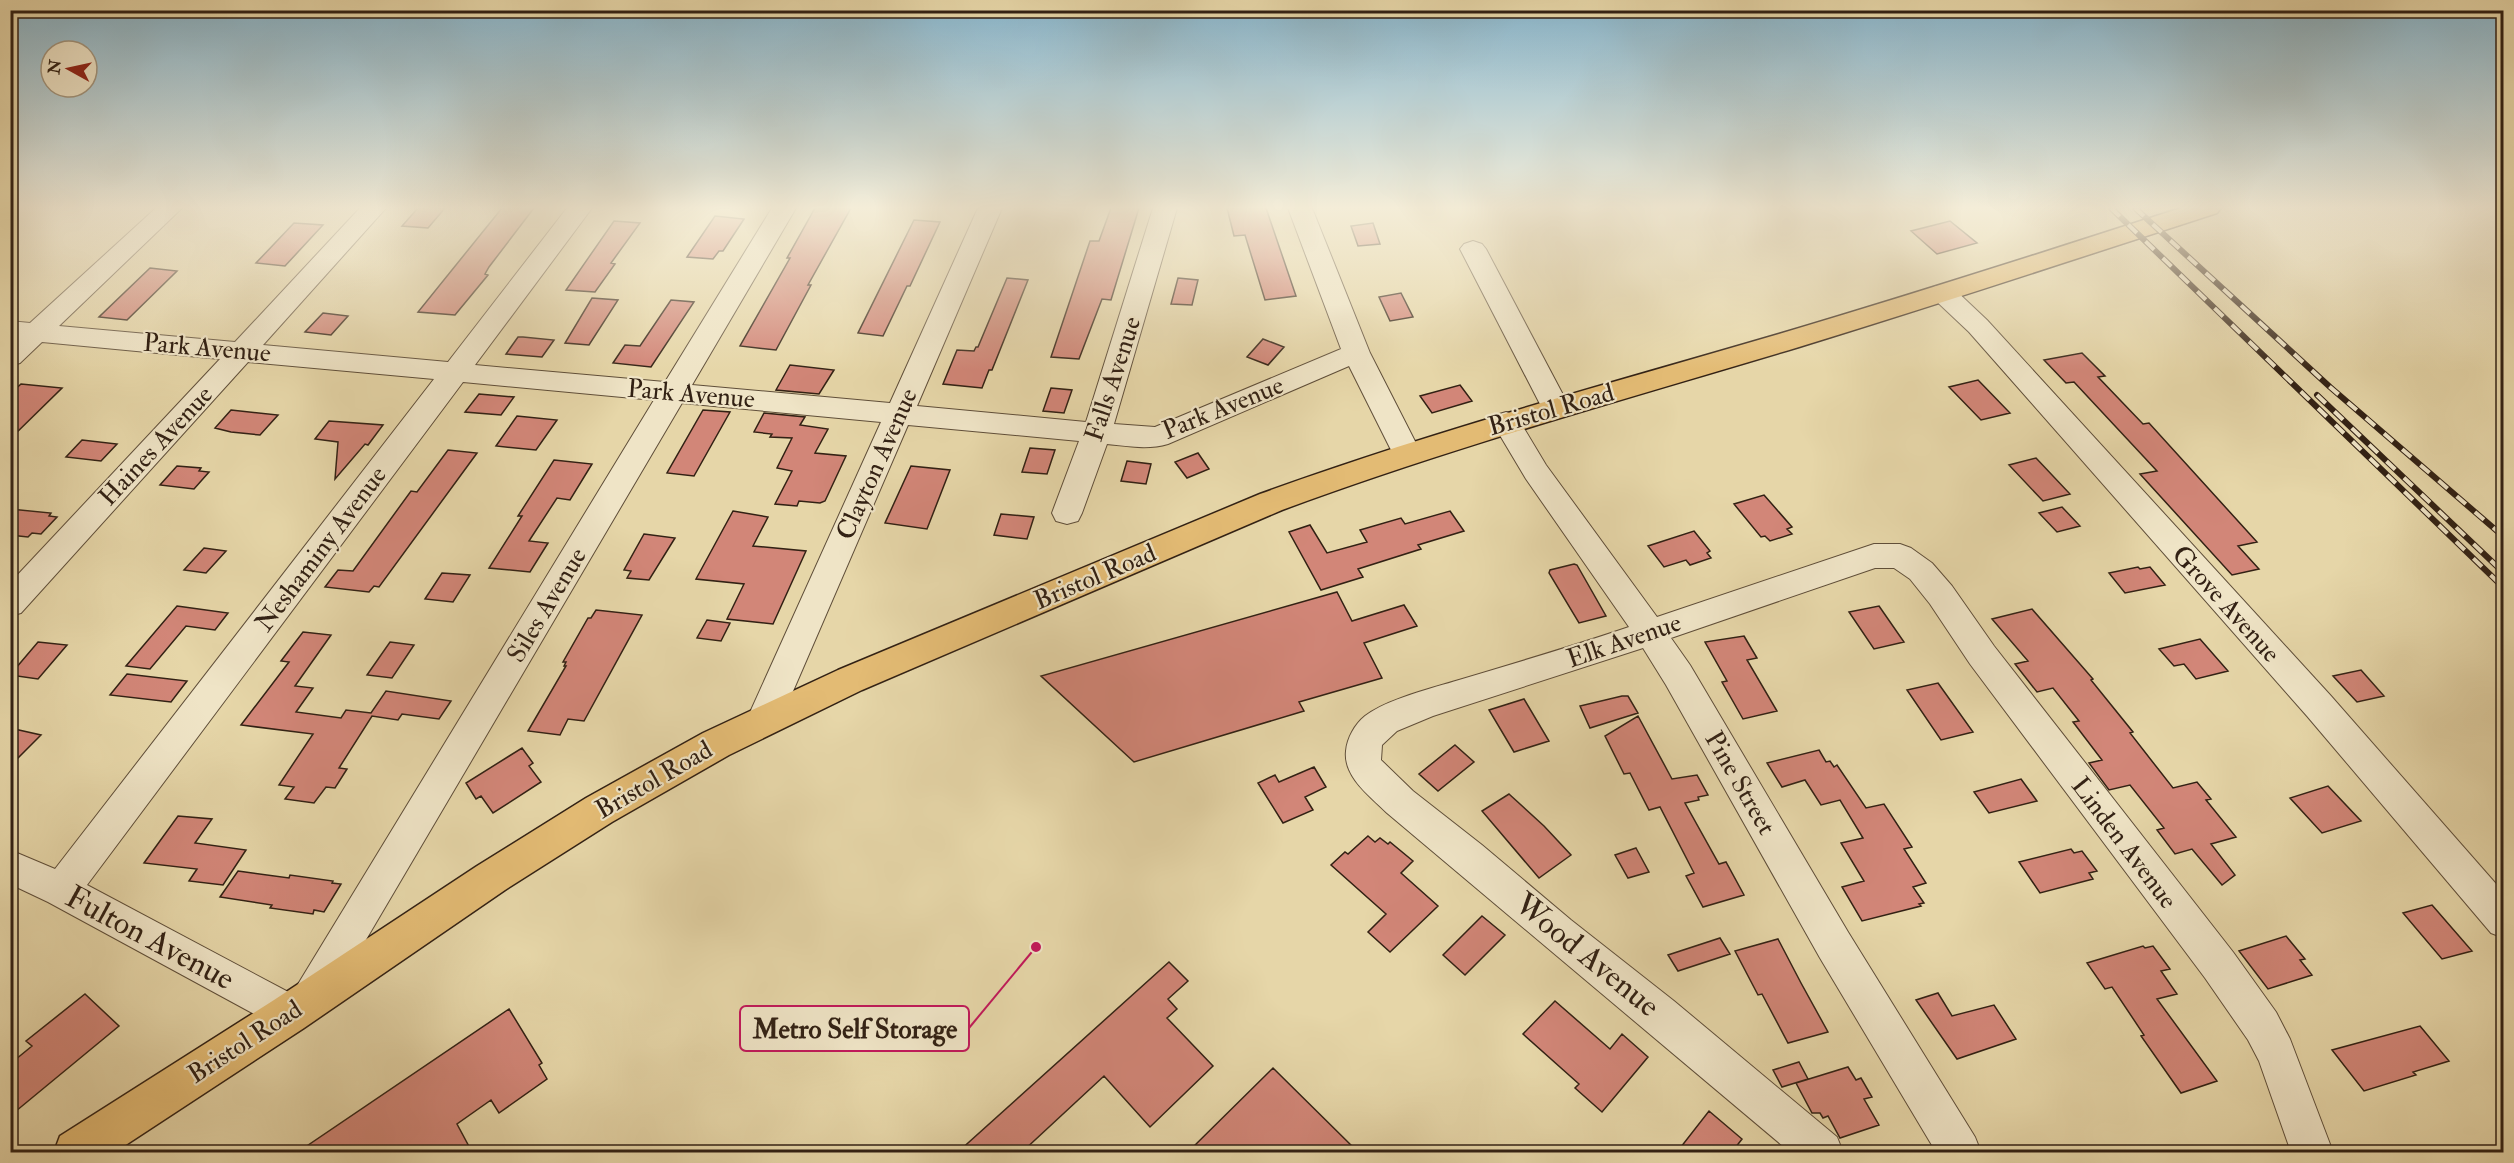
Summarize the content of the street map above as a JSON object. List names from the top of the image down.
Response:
{
  "streets": {
    "main road": ["Bristol Road"],
    "street": [
      "Park Avenue",
      "Falls Avenue",
      "Haines Avenue",
      "Clayton Avenue",
      "Neshaminy Avenue",
      "Grove Avenue",
      "Siles Avenue",
      "Elk Avenue",
      "Pine Street",
      "Linden Avenue",
      "Fulton Avenue",
      "Wood Avenue"
    ]
  },
  "crossings": [
    ["Park Avenue", "Falls Avenue"],
    ["Park Avenue", "Haines Avenue"],
    ["Park Avenue", "Clayton Avenue"],
    ["Park Avenue", "Neshaminy Avenue"],
    ["Park Avenue", "Siles Avenue"],
    ["Bristol Road", "Clayton Avenue"],
    ["Bristol Road", "Grove Avenue"],
    ["Bristol Road", "Siles Avenue"],
    ["Bristol Road", "Pine Street"],
    ["Bristol Road", "Fulton Avenue"],
    ["Neshaminy Avenue", "Fulton Avenue"],
    ["Siles Avenue", "Fulton Avenue"],
    ["Elk Avenue", "Pine Street"],
    ["Elk Avenue", "Linden Avenue"],
    ["Elk Avenue", "Wood Avenue"]
  ],
  "places": ["Metro Self Storage"],
  "north": "left"
}
